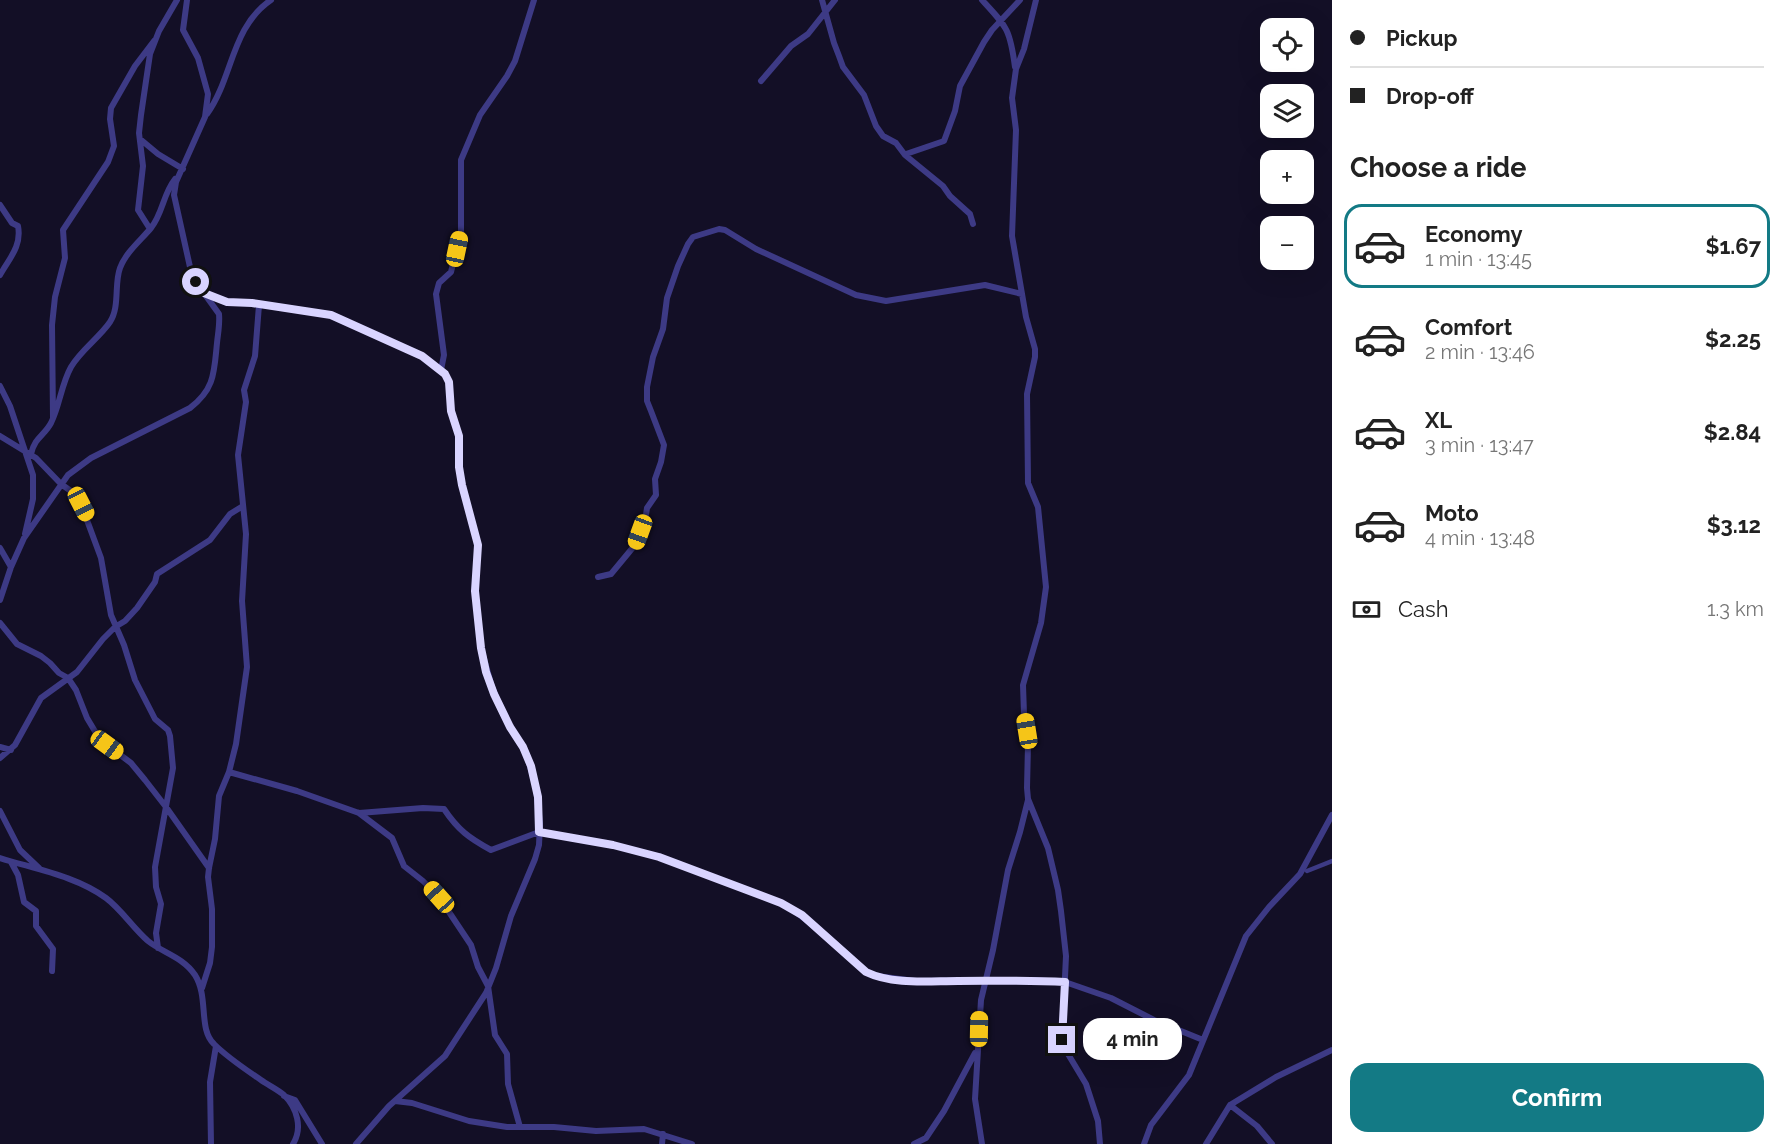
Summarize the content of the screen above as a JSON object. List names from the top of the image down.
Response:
{
  "page": {
    "banner": ["Pickup", "Drop-off"],
    "map_buttons": ["+", "−"],
    "heading": "Choose a ride",
    "list": [
      {
        "name": "Economy",
        "note": "1 min · 13:45",
        "value": "$1.67"
      },
      {
        "name": "Comfort",
        "note": "2 min · 13:46",
        "value": "$2.25"
      },
      {
        "name": "XL",
        "note": "3 min · 13:47",
        "value": "$2.84"
      },
      {
        "name": "Moto",
        "note": "4 min · 13:48",
        "value": "$3.12"
      }
    ],
    "pay": ["Cash", "1.3 km"],
    "bubble": "4 min",
    "buttons": "Confirm"
  }
}
